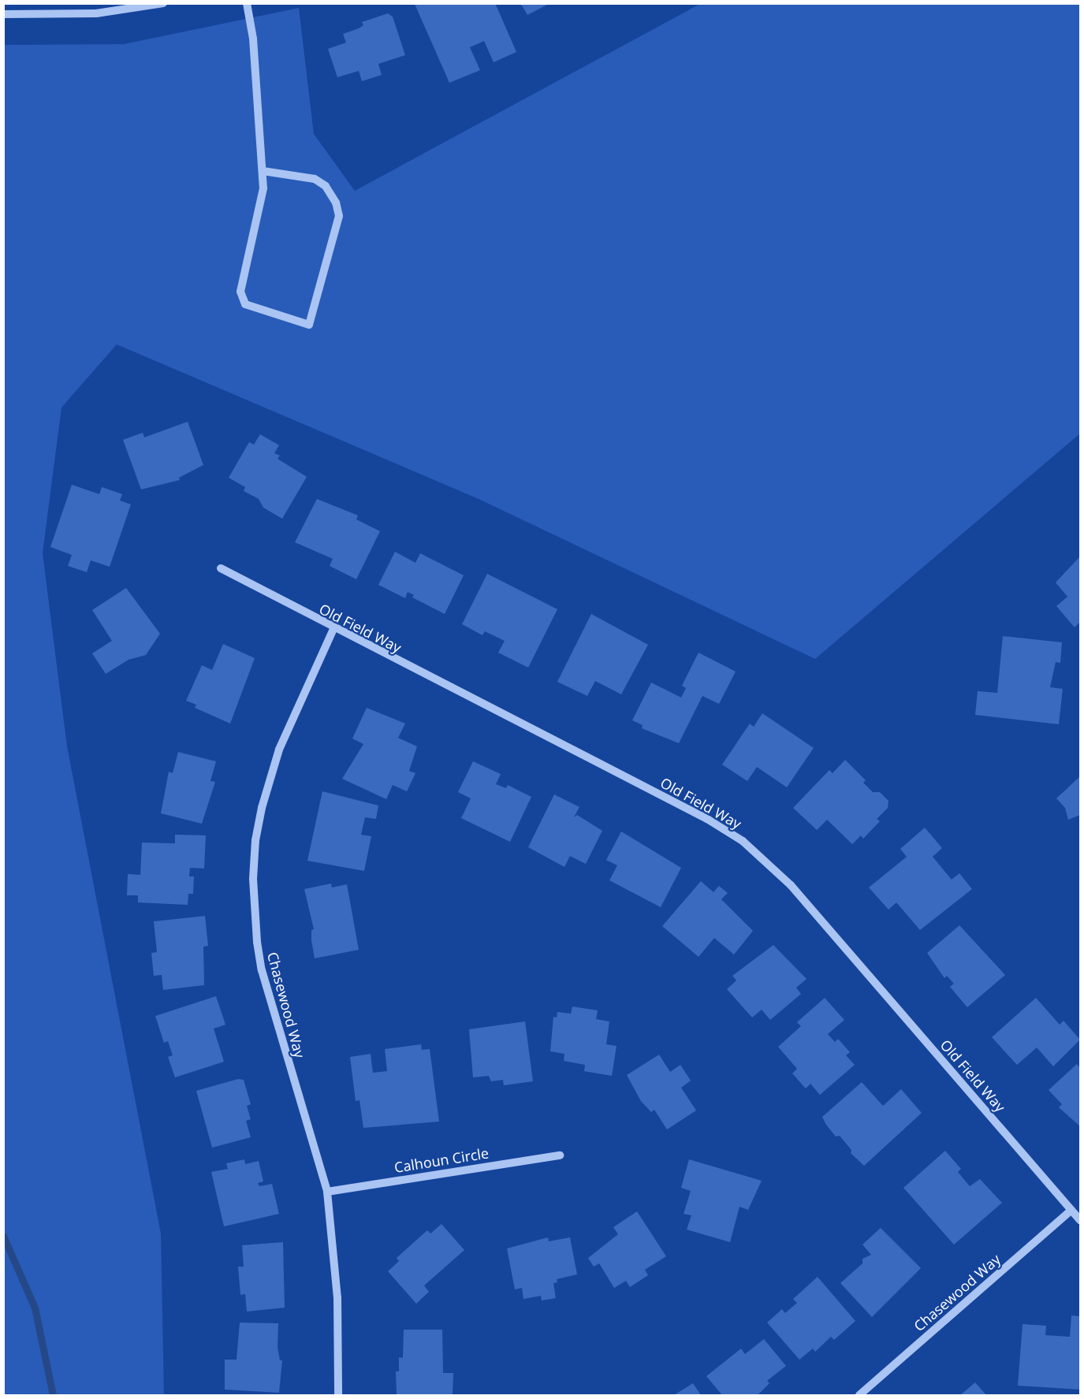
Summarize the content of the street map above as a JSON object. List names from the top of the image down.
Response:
{
  "streets": {
    "street": ["Old Field Way", "Chasewood Way", "Calhoun Circle"]
  },
  "crossings": [
    ["Old Field Way", "Chasewood Way"],
    ["Chasewood Way", "Calhoun Circle"]
  ]
}
